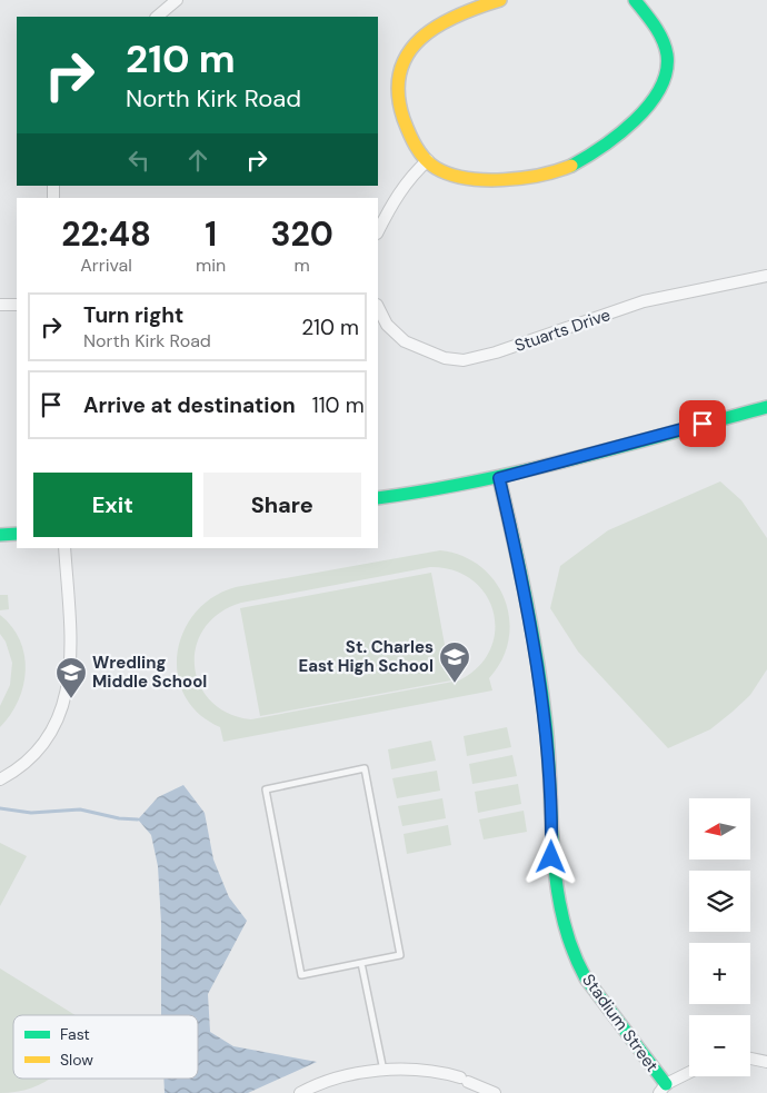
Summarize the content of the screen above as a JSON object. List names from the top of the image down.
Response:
{
  "streets": {
    "street": ["Stuarts Drive", "Stadium Street"]
  },
  "places": {
    "school or university": ["St. Charles East High School", "Wredling Middle School"]
  },
  "legend": ["Fast", "Slow"],
  "north": "left",
  "page": {
    "turn": ["210 m", "North Kirk Road"],
    "eta": [
      "22:48",
      "Arrival",
      "1",
      "min",
      "320",
      "m"
    ],
    "list": [
      {
        "name": "Turn right",
        "note": "North Kirk Road",
        "value": "210 m"
      },
      {
        "name": "Arrive at destination",
        "value": "110 m"
      }
    ],
    "buttons": ["Exit", "Share"],
    "map_buttons": ["+", "−"]
  }
}
